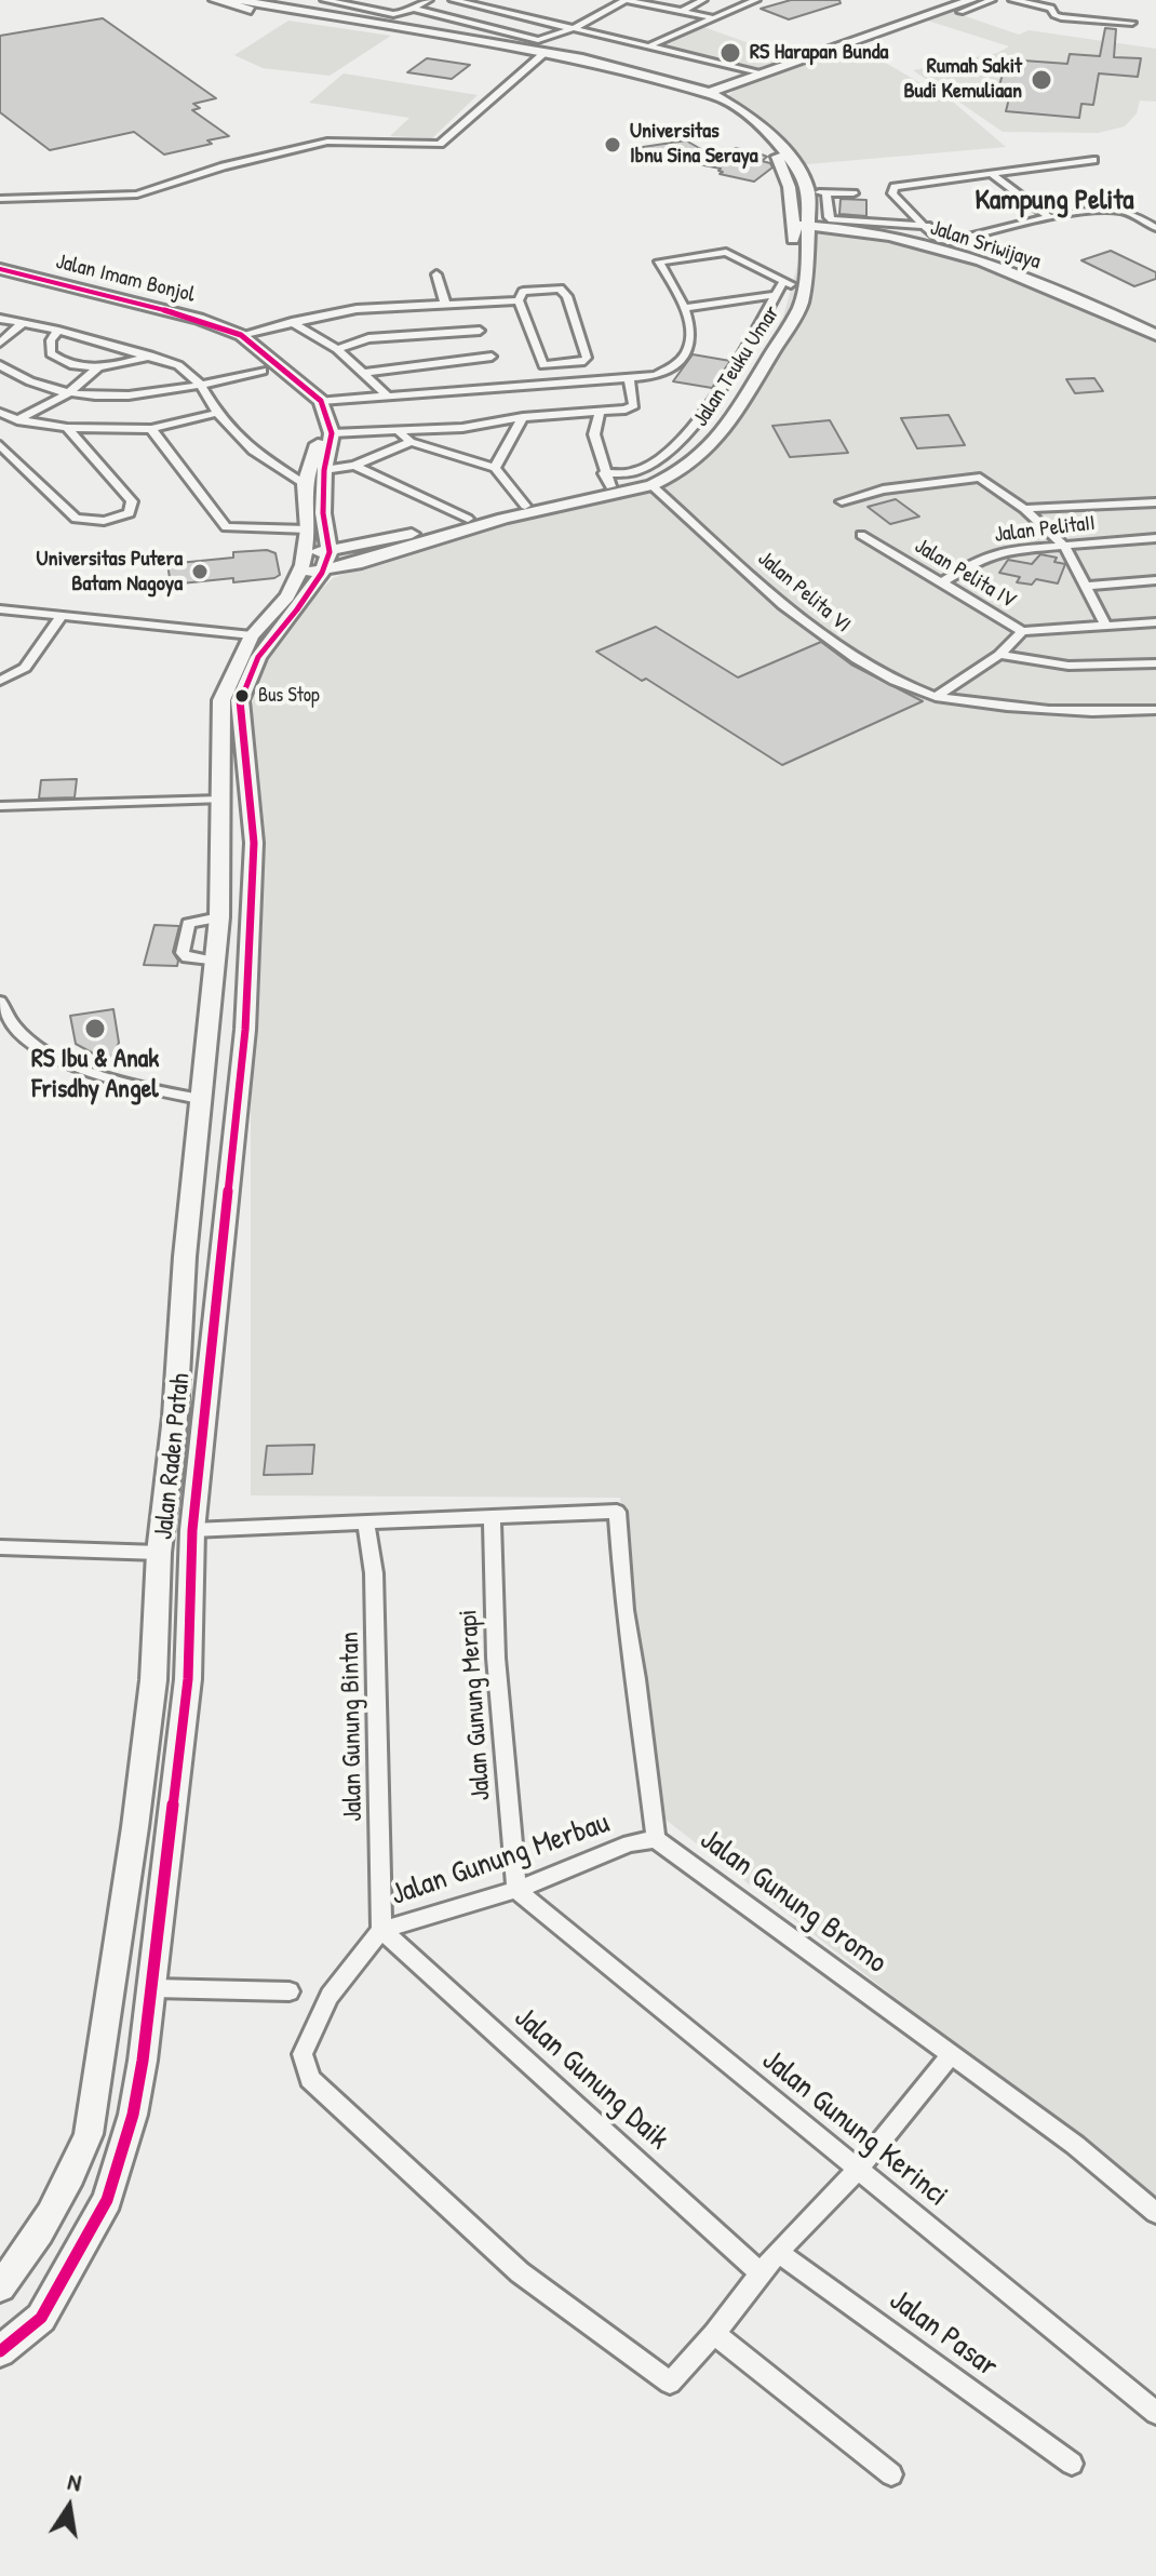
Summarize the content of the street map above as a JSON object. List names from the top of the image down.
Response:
{
  "streets": {
    "main road": [
      "Jalan Sriwijaya",
      "Jalan Imam Bonjol",
      "Jalan Teuku Umar",
      "Jalan Raden Patah"
    ],
    "street": [
      "Jalan PelitaII",
      "Jalan Pelita IV",
      "Jalan Pelita VI",
      "Jalan Gunung Merapi",
      "Jalan Gunung Bintan",
      "Jalan Gunung Merbau",
      "Jalan Gunung Bromo",
      "Jalan Gunung Daik",
      "Jalan Gunung Kerinci",
      "Jalan Pasar"
    ]
  },
  "crossings": [
    ["Jalan Sriwijaya", "Jalan Teuku Umar"],
    ["Jalan Imam Bonjol", "Jalan Teuku Umar"],
    ["Jalan Imam Bonjol", "Jalan Raden Patah"],
    ["Jalan Teuku Umar", "Jalan Pelita VI"],
    ["Jalan Teuku Umar", "Jalan Raden Patah"],
    ["Jalan PelitaII", "Jalan Pelita IV"],
    ["Jalan Gunung Merapi", "Jalan Gunung Merbau"],
    ["Jalan Gunung Merapi", "Jalan Gunung Kerinci"],
    ["Jalan Gunung Bintan", "Jalan Gunung Merbau"],
    ["Jalan Gunung Bintan", "Jalan Gunung Daik"],
    ["Jalan Gunung Merbau", "Jalan Gunung Bromo"],
    ["Jalan Gunung Merbau", "Jalan Gunung Daik"],
    ["Jalan Gunung Merbau", "Jalan Gunung Kerinci"]
  ],
  "districts": ["Kampung Pelita"],
  "places": [
    "RS Harapan Bunda",
    "Rumah Sakit Budi Kemuliaan",
    "Universitas Ibnu Sina Seraya",
    "Universitas Putera Batam Nagoya",
    "Bus Stop",
    "RS Ibu & Anak Frisdhy Angel"
  ],
  "north": "top"
}
